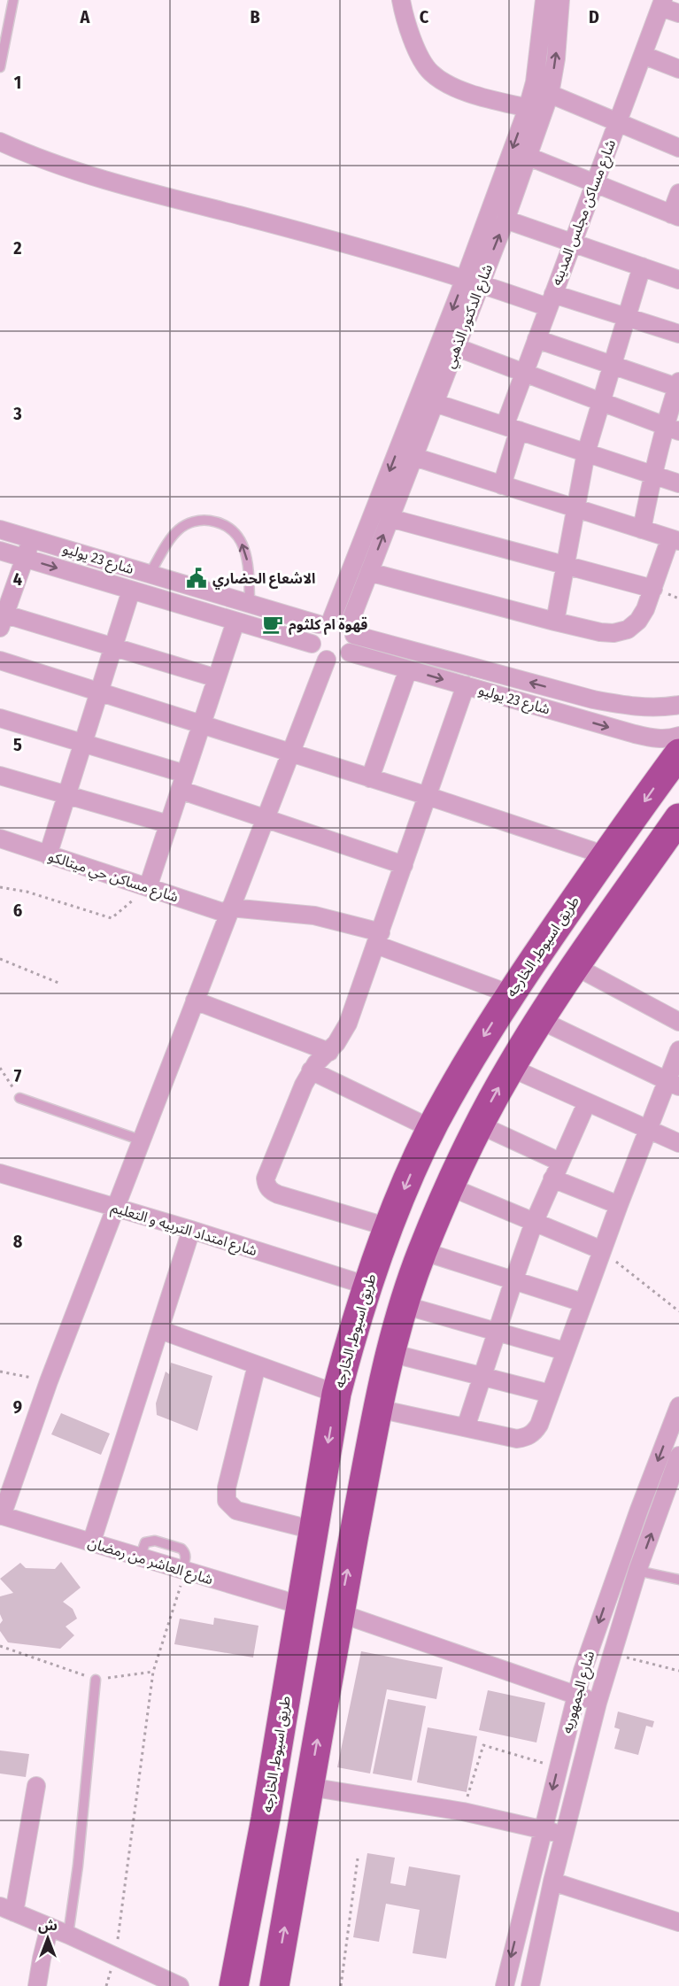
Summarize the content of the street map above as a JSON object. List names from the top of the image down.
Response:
{
  "streets": {
    "highway": ["طريق اسيوط, الخارجه"],
    "street": [
      "شارع مساكن مجلس المدينه",
      "شارع الدكتور الذهبي",
      "شارع 23 يوليو",
      "شارع مساكن حي ميتالكو",
      "شارع امتداد التربيه و التعليم",
      "شارع العاشر من رمضان",
      "شارع الجمهوريه"
    ]
  },
  "crossings": [
    ["شارع الدكتور الذهبي", "شارع 23 يوليو"],
    ["شارع مساكن حي ميتالكو", "طريق اسيوط, الخارجه"],
    ["طريق اسيوط, الخارجه", "شارع امتداد التربيه و التعليم"],
    ["طريق اسيوط, الخارجه", "شارع العاشر من رمضان"]
  ],
  "places": {
    "public building": ["الاشعاع الحضاري"],
    "cafe": ["قهوة ام كلثوم"]
  },
  "north": "top",
  "grid": {
    "columns": [
      "A",
      "B",
      "C",
      "D"
    ],
    "rows": [
      "1",
      "2",
      "3",
      "4",
      "5",
      "6",
      "7",
      "8",
      "9"
    ]
  }
}
